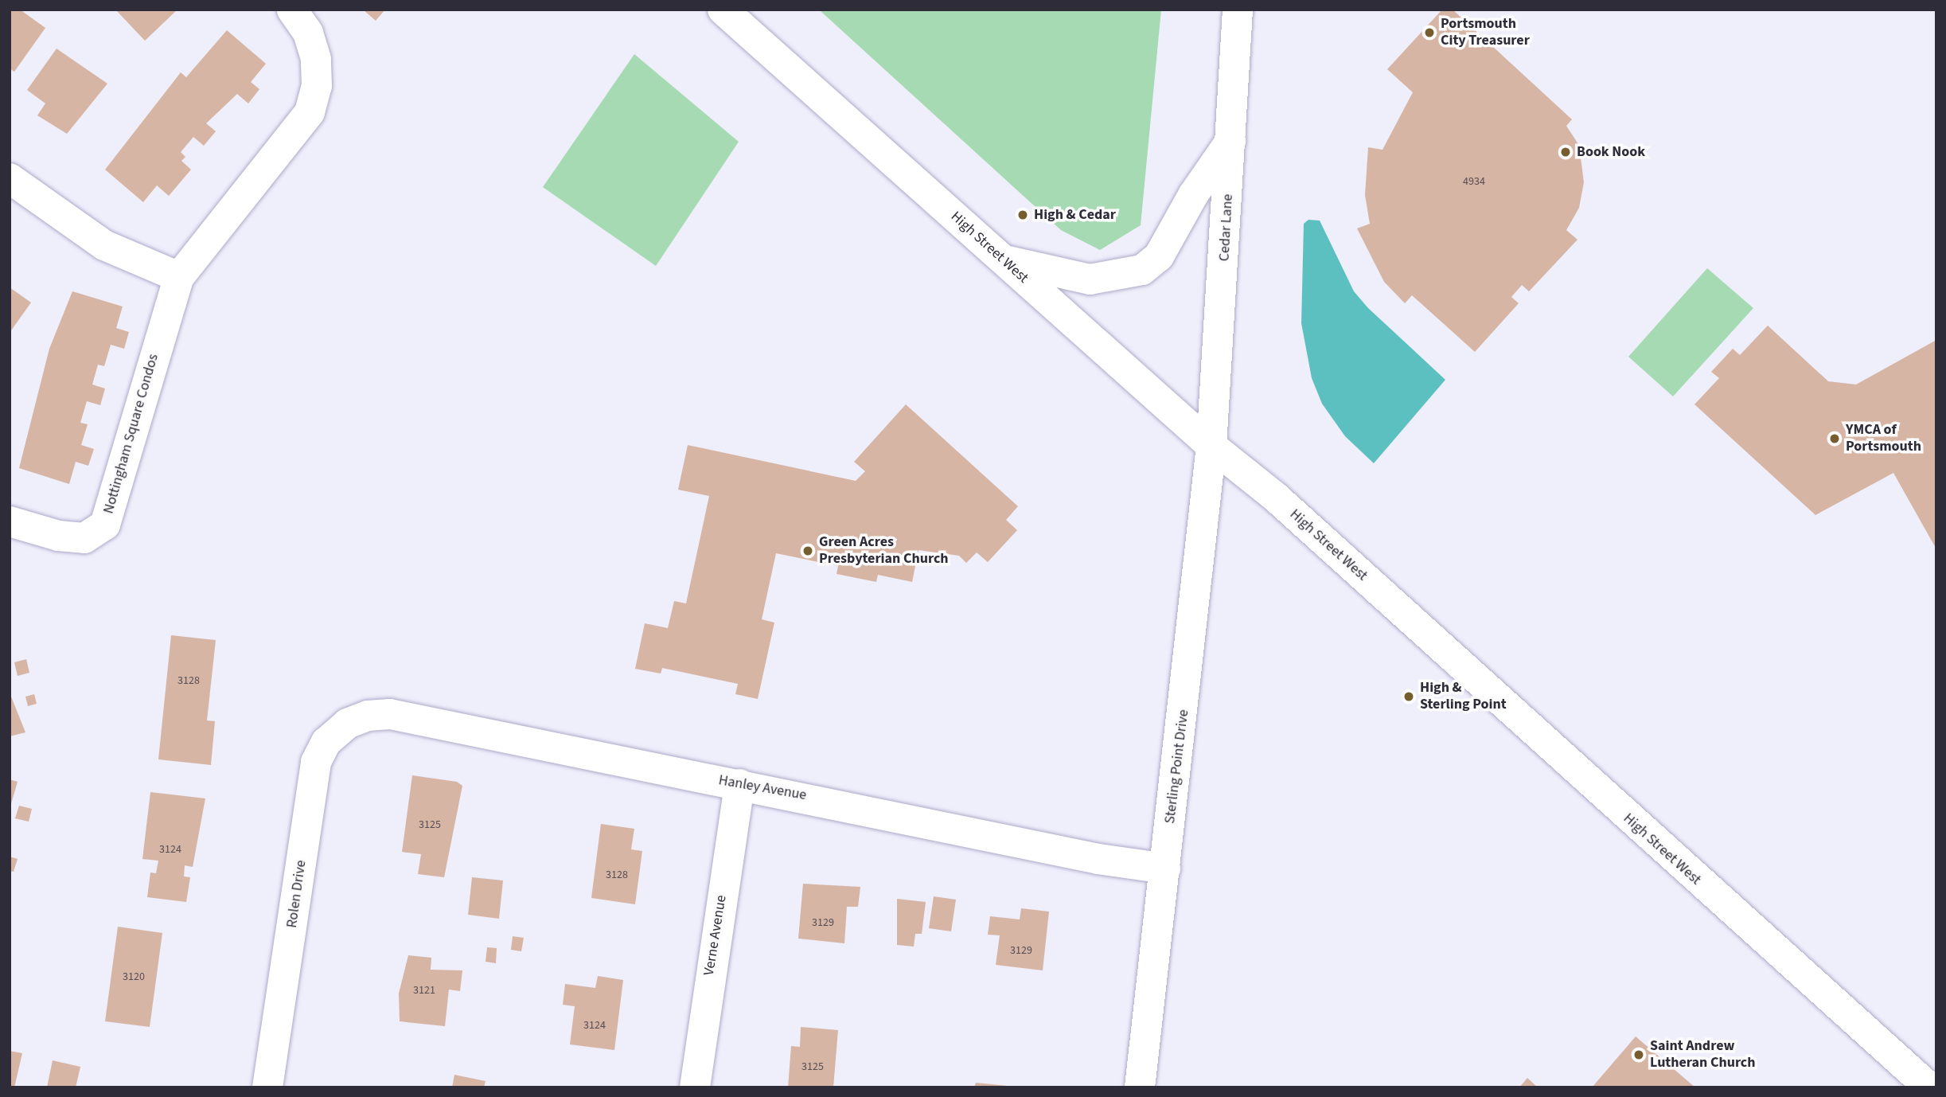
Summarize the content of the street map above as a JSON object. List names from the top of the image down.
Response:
{
  "streets": {
    "street": [
      "Cedar Lane",
      "High Street West",
      "Nottingham Square Condos",
      "Sterling Point Drive",
      "Hanley Avenue",
      "Rolen Drive",
      "Verne Avenue"
    ]
  },
  "crossings": [
    ["Cedar Lane", "High Street West"],
    ["Cedar Lane", "Sterling Point Drive"],
    ["High Street West", "Sterling Point Drive"],
    ["Sterling Point Drive", "Hanley Avenue"],
    ["Hanley Avenue", "Rolen Drive"],
    ["Hanley Avenue", "Verne Avenue"]
  ],
  "places": [
    "Portsmouth City Treasurer",
    "Book Nook",
    "High & Cedar",
    "YMCA of Portsmouth",
    "Green Acres Presbyterian Church",
    "High & Sterling Point",
    "Saint Andrew Lutheran Church"
  ],
  "house_numbers": [
    "4934",
    "3128",
    "3125",
    "3124",
    "3128",
    "3129",
    "3129",
    "3120",
    "3121",
    "3124",
    "3125"
  ]
}
